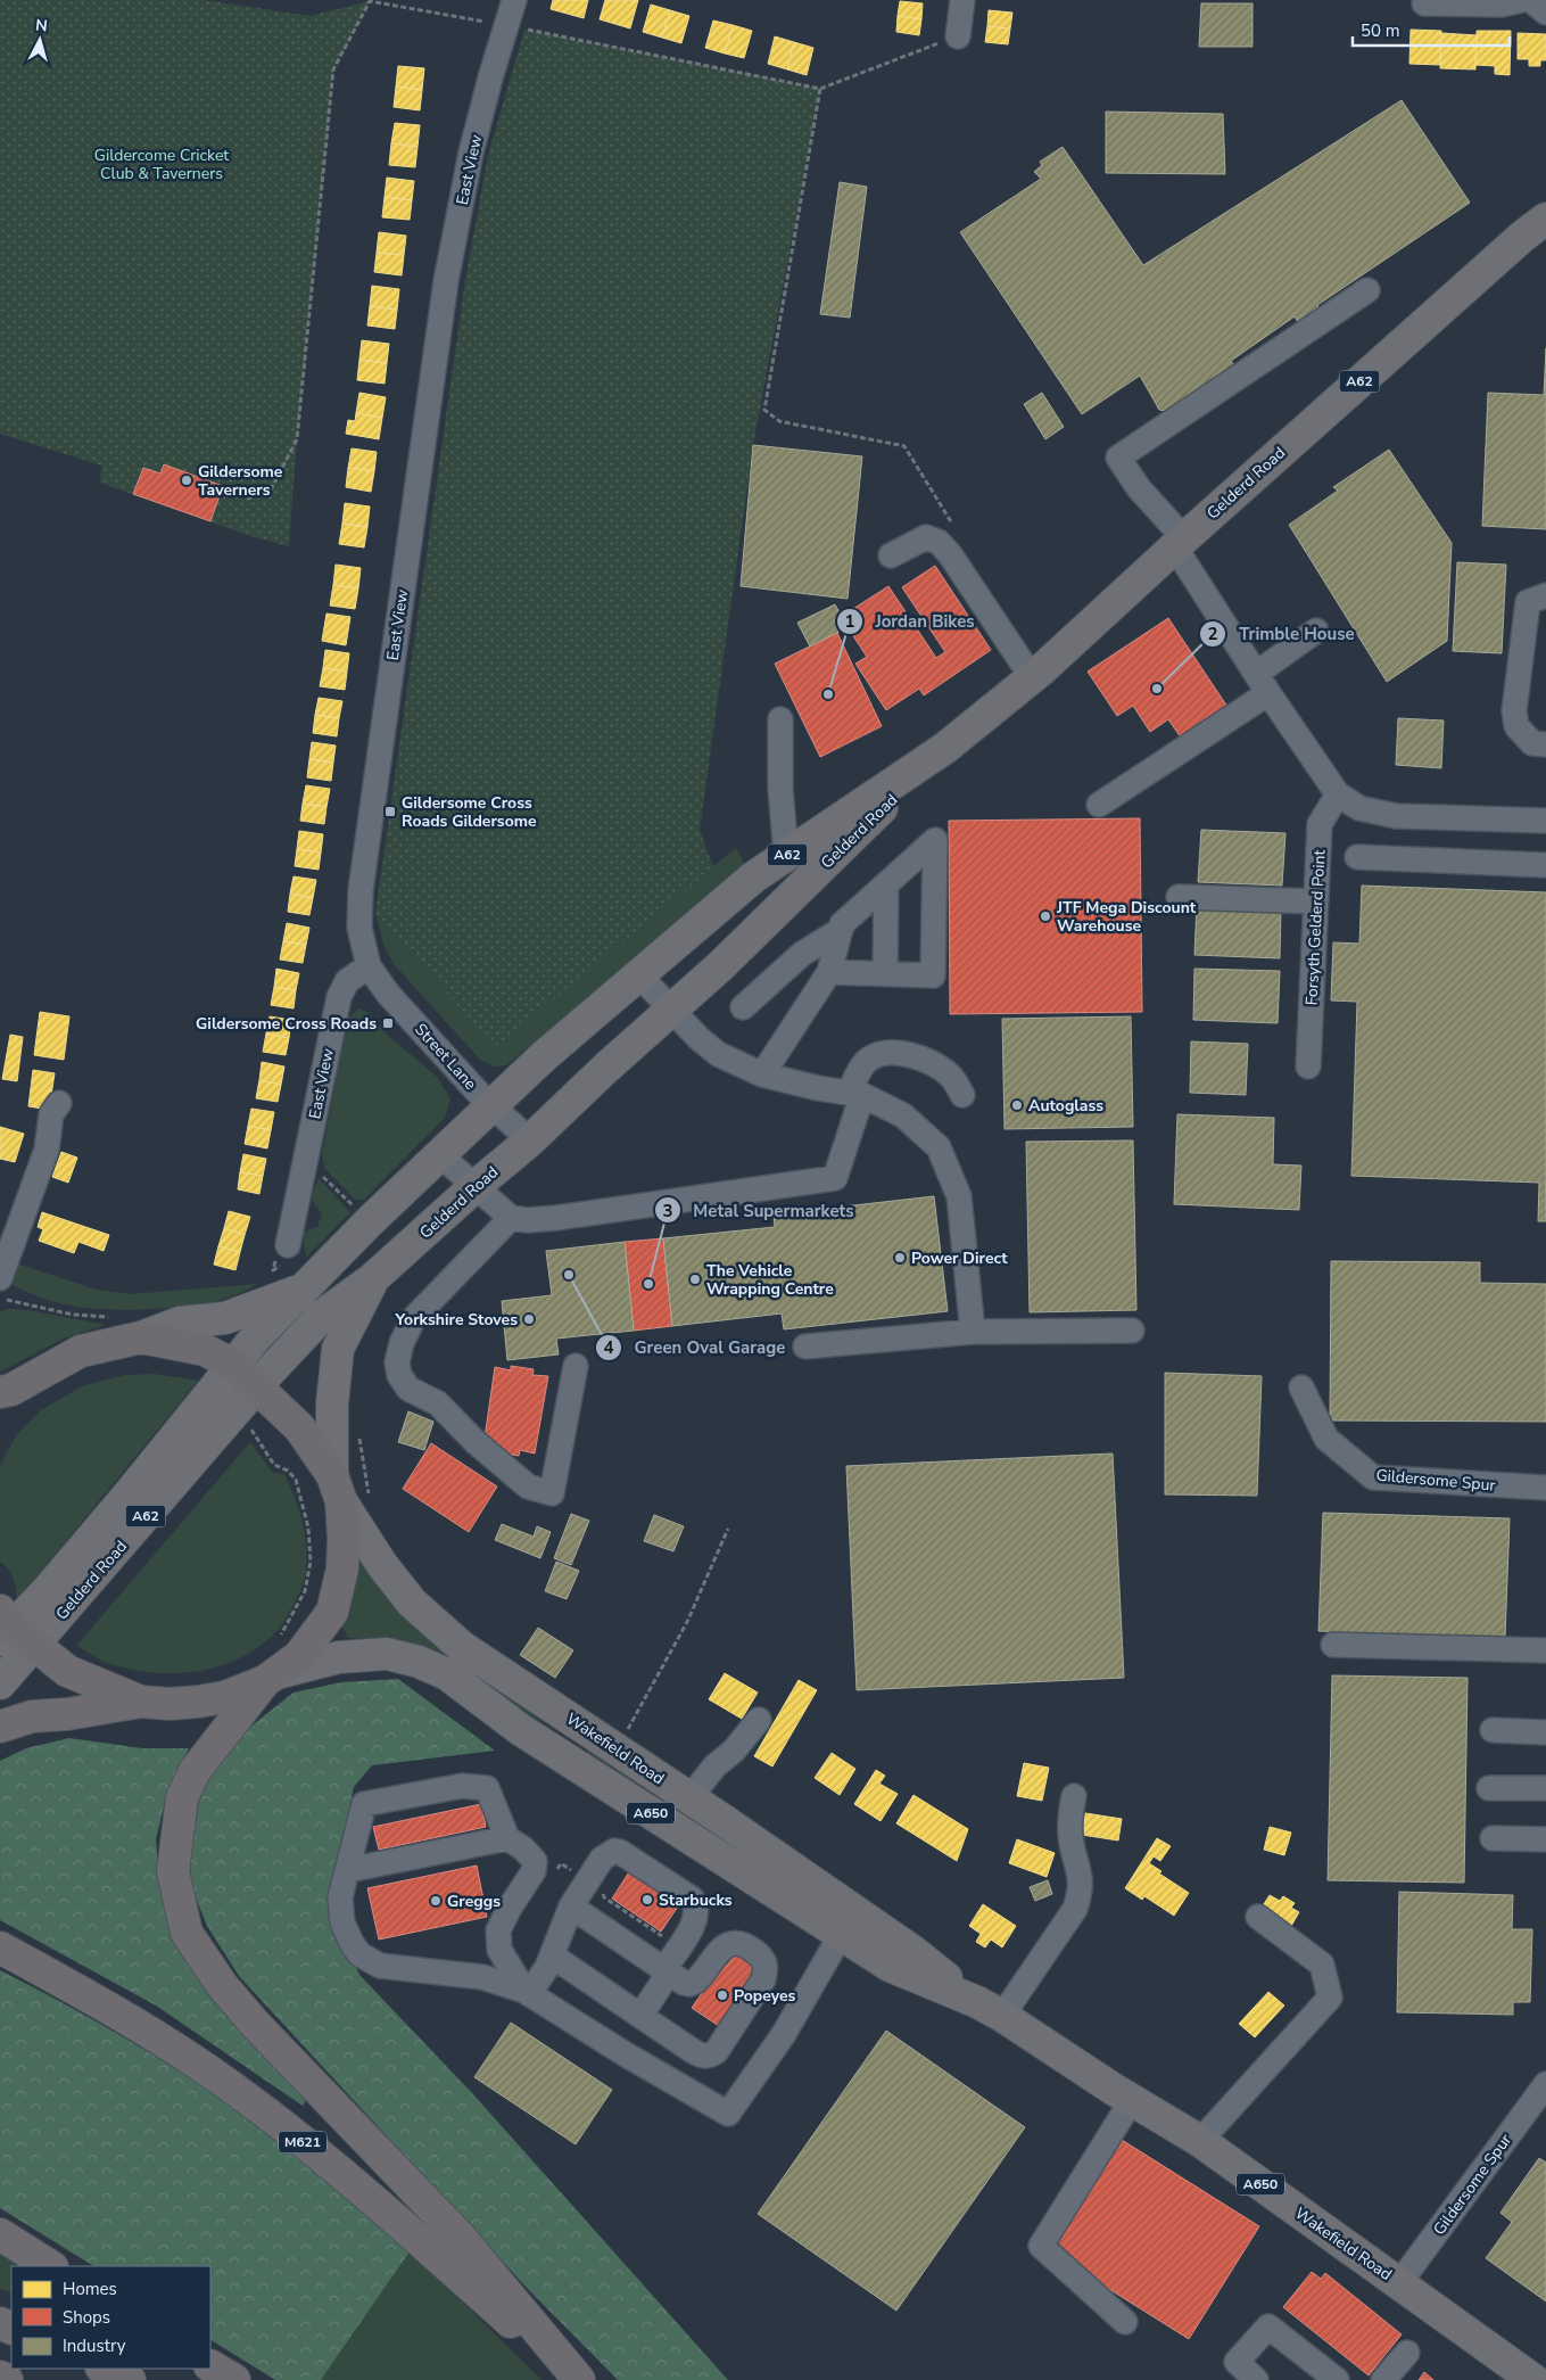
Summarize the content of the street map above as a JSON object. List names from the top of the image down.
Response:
{
  "streets": {
    "highway": ["M621"],
    "main road": [
      "A62",
      "Gelderd Road",
      "Wakefield Road",
      "A650"
    ],
    "street": [
      "East View",
      "Forsyth Gelderd Point",
      "Street Lane",
      "Gildersome Spur"
    ]
  },
  "crossings": [
    ["East View", "Street Lane"],
    ["Gelderd Road", "Street Lane"],
    ["Gildersome Spur", "Wakefield Road"],
    ["Wakefield Road", "M621"]
  ],
  "parks": ["Gildercome Cricket Club & Taverners"],
  "places": {
    "other": [
      "Gildersome Taverners",
      "Trimble House",
      "Jordan Bikes",
      "JTF Mega Discount Warehouse",
      "Autoglass",
      "Power Direct",
      "Green Oval Garage",
      "The Vehicle Wrapping Centre",
      "Metal Supermarkets",
      "Yorkshire Stoves",
      "Starbucks",
      "Greggs",
      "Popeyes"
    ],
    "transit": ["Gildersome Cross Roads Gildersome", "Gildersome Cross Roads"]
  },
  "legend": ["Homes", "Shops", "Industry"],
  "scale_bar": "50 m",
  "north": "top"
}
